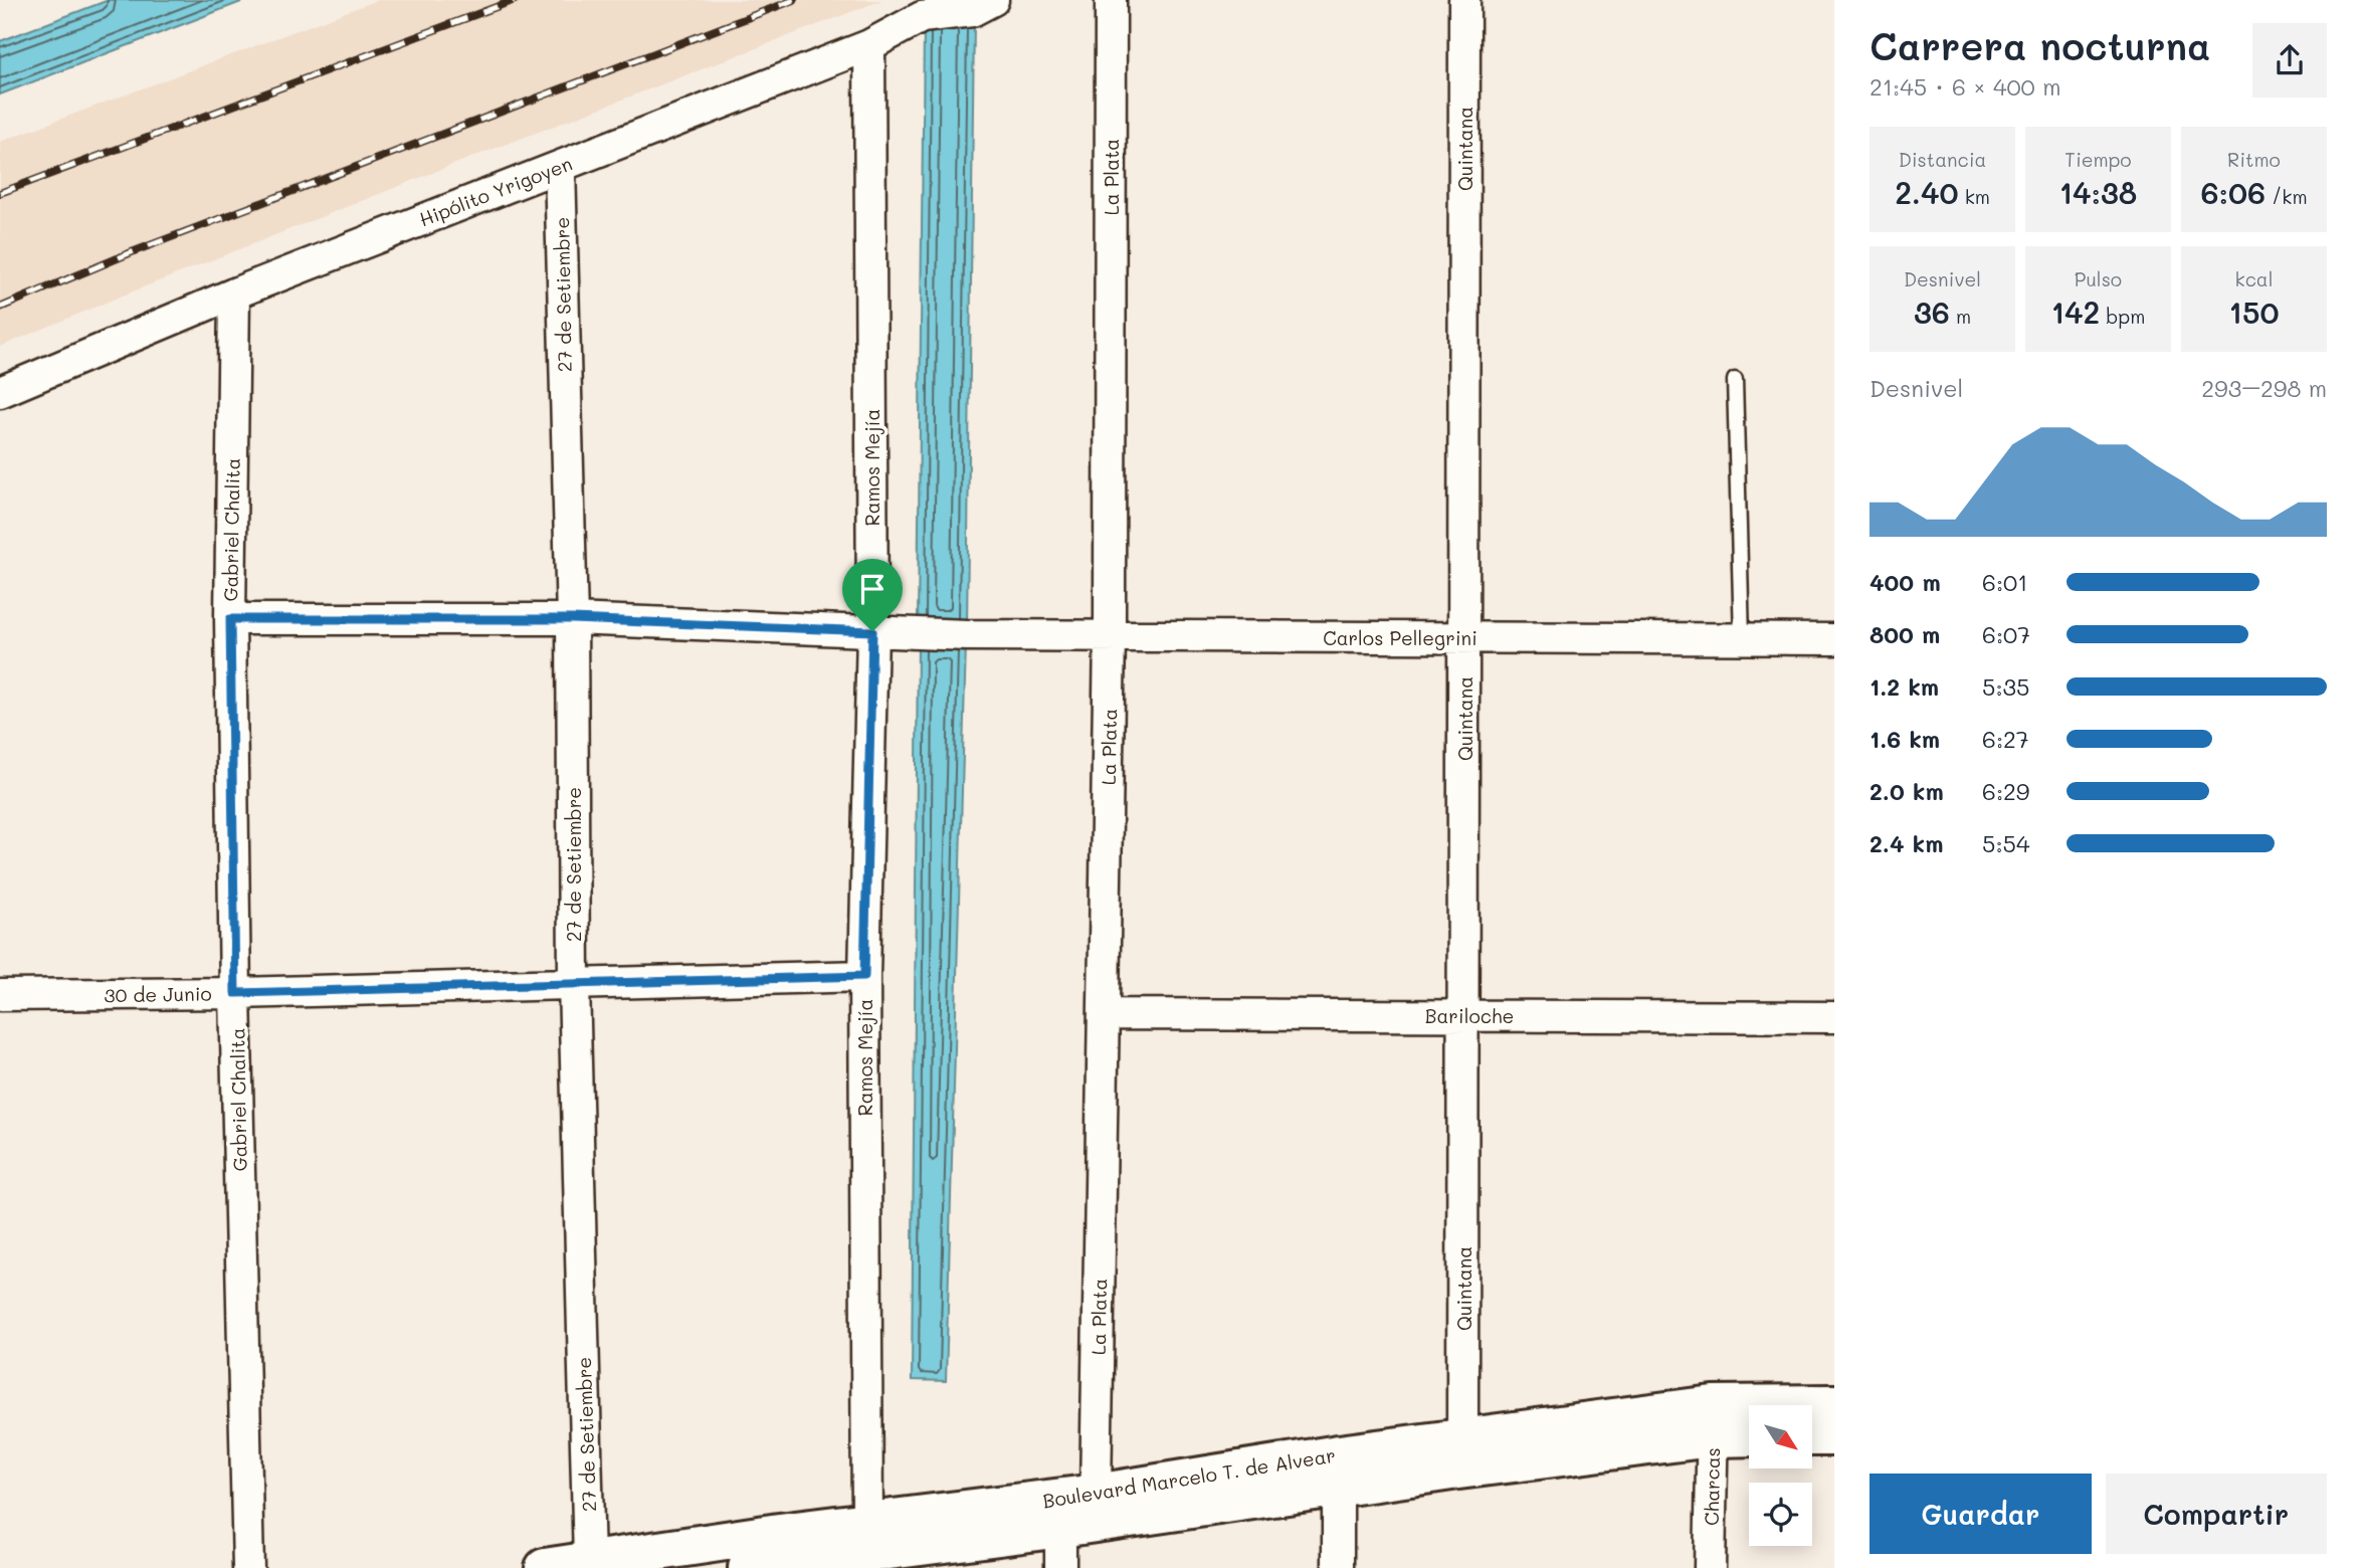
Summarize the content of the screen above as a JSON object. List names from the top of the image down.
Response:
{
  "streets": {
    "main road": ["Boulevard Marcelo T. de Alvear"],
    "street": [
      "Quintana",
      "La Plata",
      "Hipólito Yrigoyen",
      "27 de Setiembre",
      "Ramos Mejía",
      "Gabriel Chalita",
      "Carlos Pellegrini",
      "30 de Junio",
      "Bariloche",
      "Charcas"
    ]
  },
  "crossings": [
    ["Quintana", "Carlos Pellegrini"],
    ["Quintana", "Bariloche"],
    ["Quintana", "Boulevard Marcelo T. de Alvear"],
    ["La Plata", "Carlos Pellegrini"],
    ["La Plata", "Bariloche"],
    ["La Plata", "Boulevard Marcelo T. de Alvear"],
    ["Hipólito Yrigoyen", "27 de Setiembre"],
    ["Hipólito Yrigoyen", "Ramos Mejía"],
    ["Hipólito Yrigoyen", "Gabriel Chalita"],
    ["27 de Setiembre", "30 de Junio"],
    ["27 de Setiembre", "Boulevard Marcelo T. de Alvear"],
    ["Ramos Mejía", "Carlos Pellegrini"],
    ["Ramos Mejía", "30 de Junio"],
    ["Ramos Mejía", "Boulevard Marcelo T. de Alvear"],
    ["Gabriel Chalita", "30 de Junio"],
    ["Boulevard Marcelo T. de Alvear", "Charcas"]
  ],
  "north": "bottom right",
  "page": {
    "heading": ["Carrera nocturna", "21:45 · 6 × 400 m"],
    "stats": [
      ["Distancia", "2.40 km"],
      ["Tiempo", "14:38"],
      ["Ritmo", "6:06 /km"],
      ["Desnivel", "36 m"],
      ["Pulso", "142 bpm"],
      ["kcal", "150"]
    ],
    "chart": ["Desnivel", "293–298 m"],
    "list": [
      {
        "name": "400 m",
        "note": "6:01"
      },
      {
        "name": "800 m",
        "note": "6:07"
      },
      {
        "name": "1.2 km",
        "note": "5:35"
      },
      {
        "name": "1.6 km",
        "note": "6:27"
      },
      {
        "name": "2.0 km",
        "note": "6:29"
      },
      {
        "name": "2.4 km",
        "note": "5:54"
      }
    ],
    "buttons": ["Guardar", "Compartir"]
  }
}
